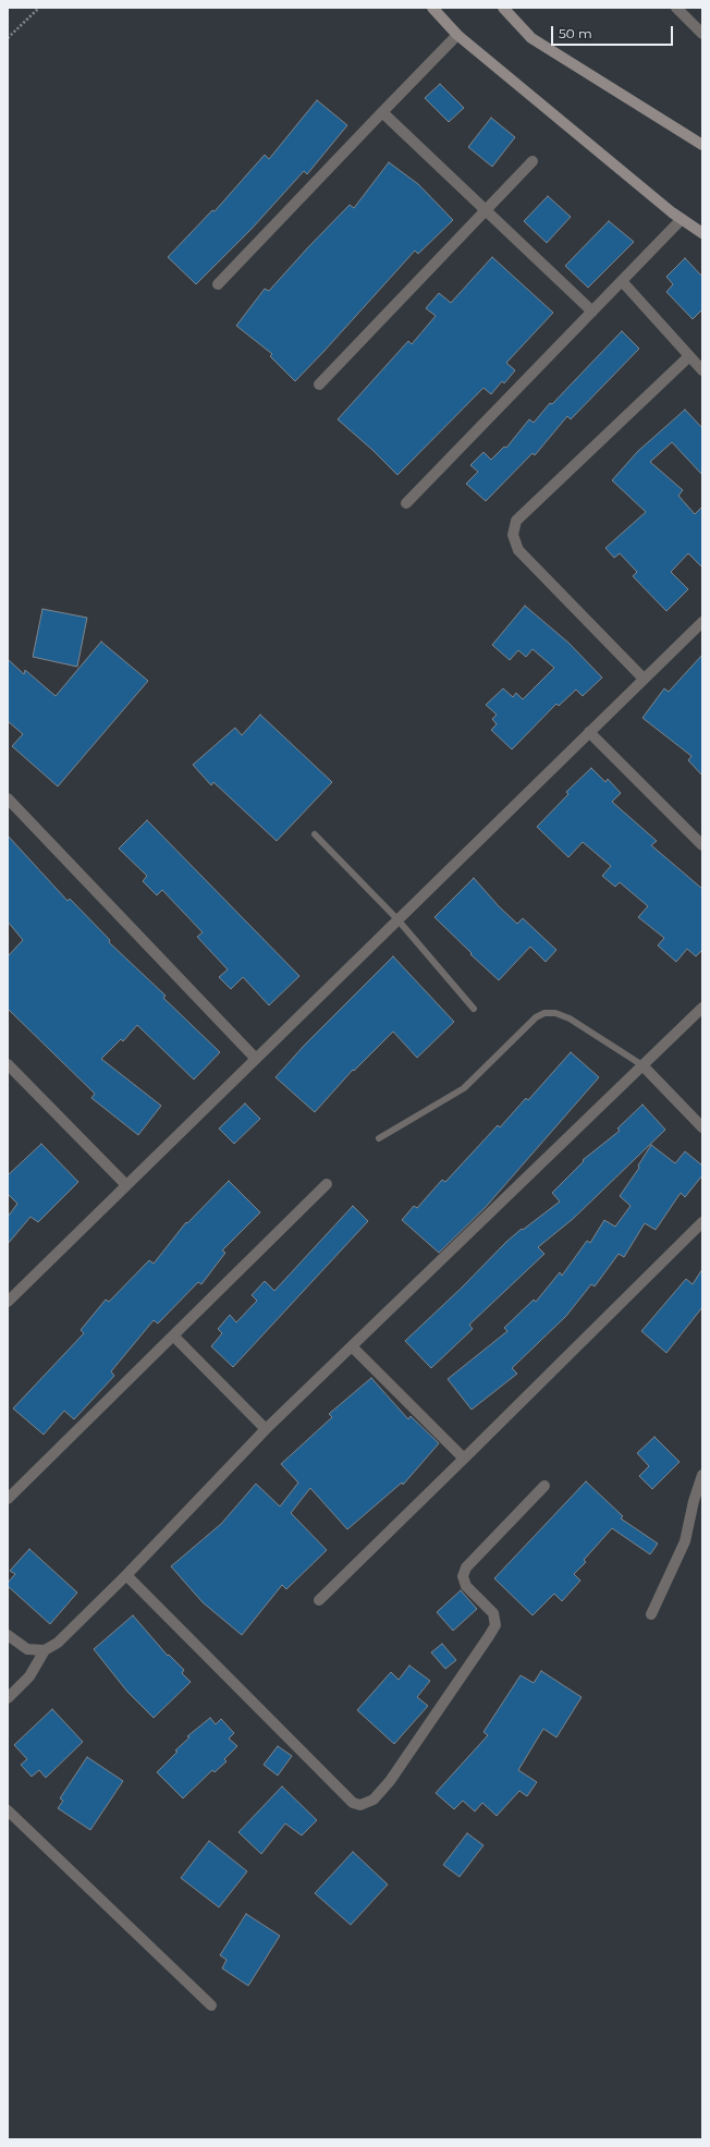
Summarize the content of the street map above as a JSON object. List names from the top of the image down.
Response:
{
  "scale_bar": "50 m"
}
